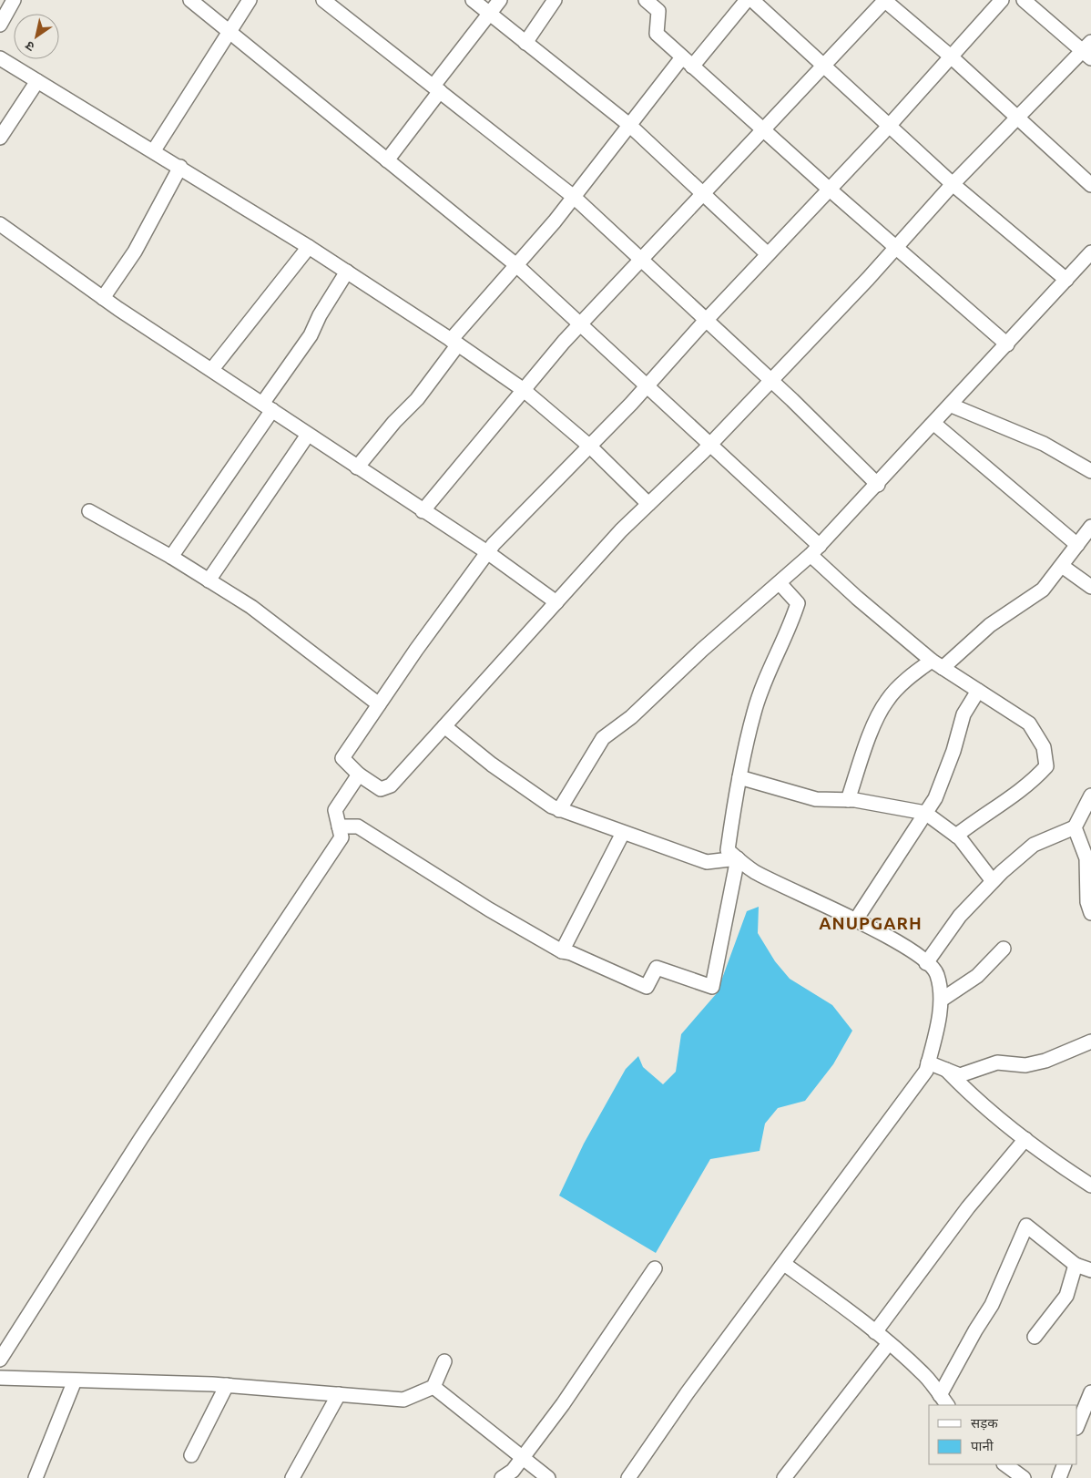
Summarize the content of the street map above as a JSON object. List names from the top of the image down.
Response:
{
  "districts": ["ANUPGARH"],
  "legend": ["सड़क", "पानी"],
  "north": "bottom left"
}
